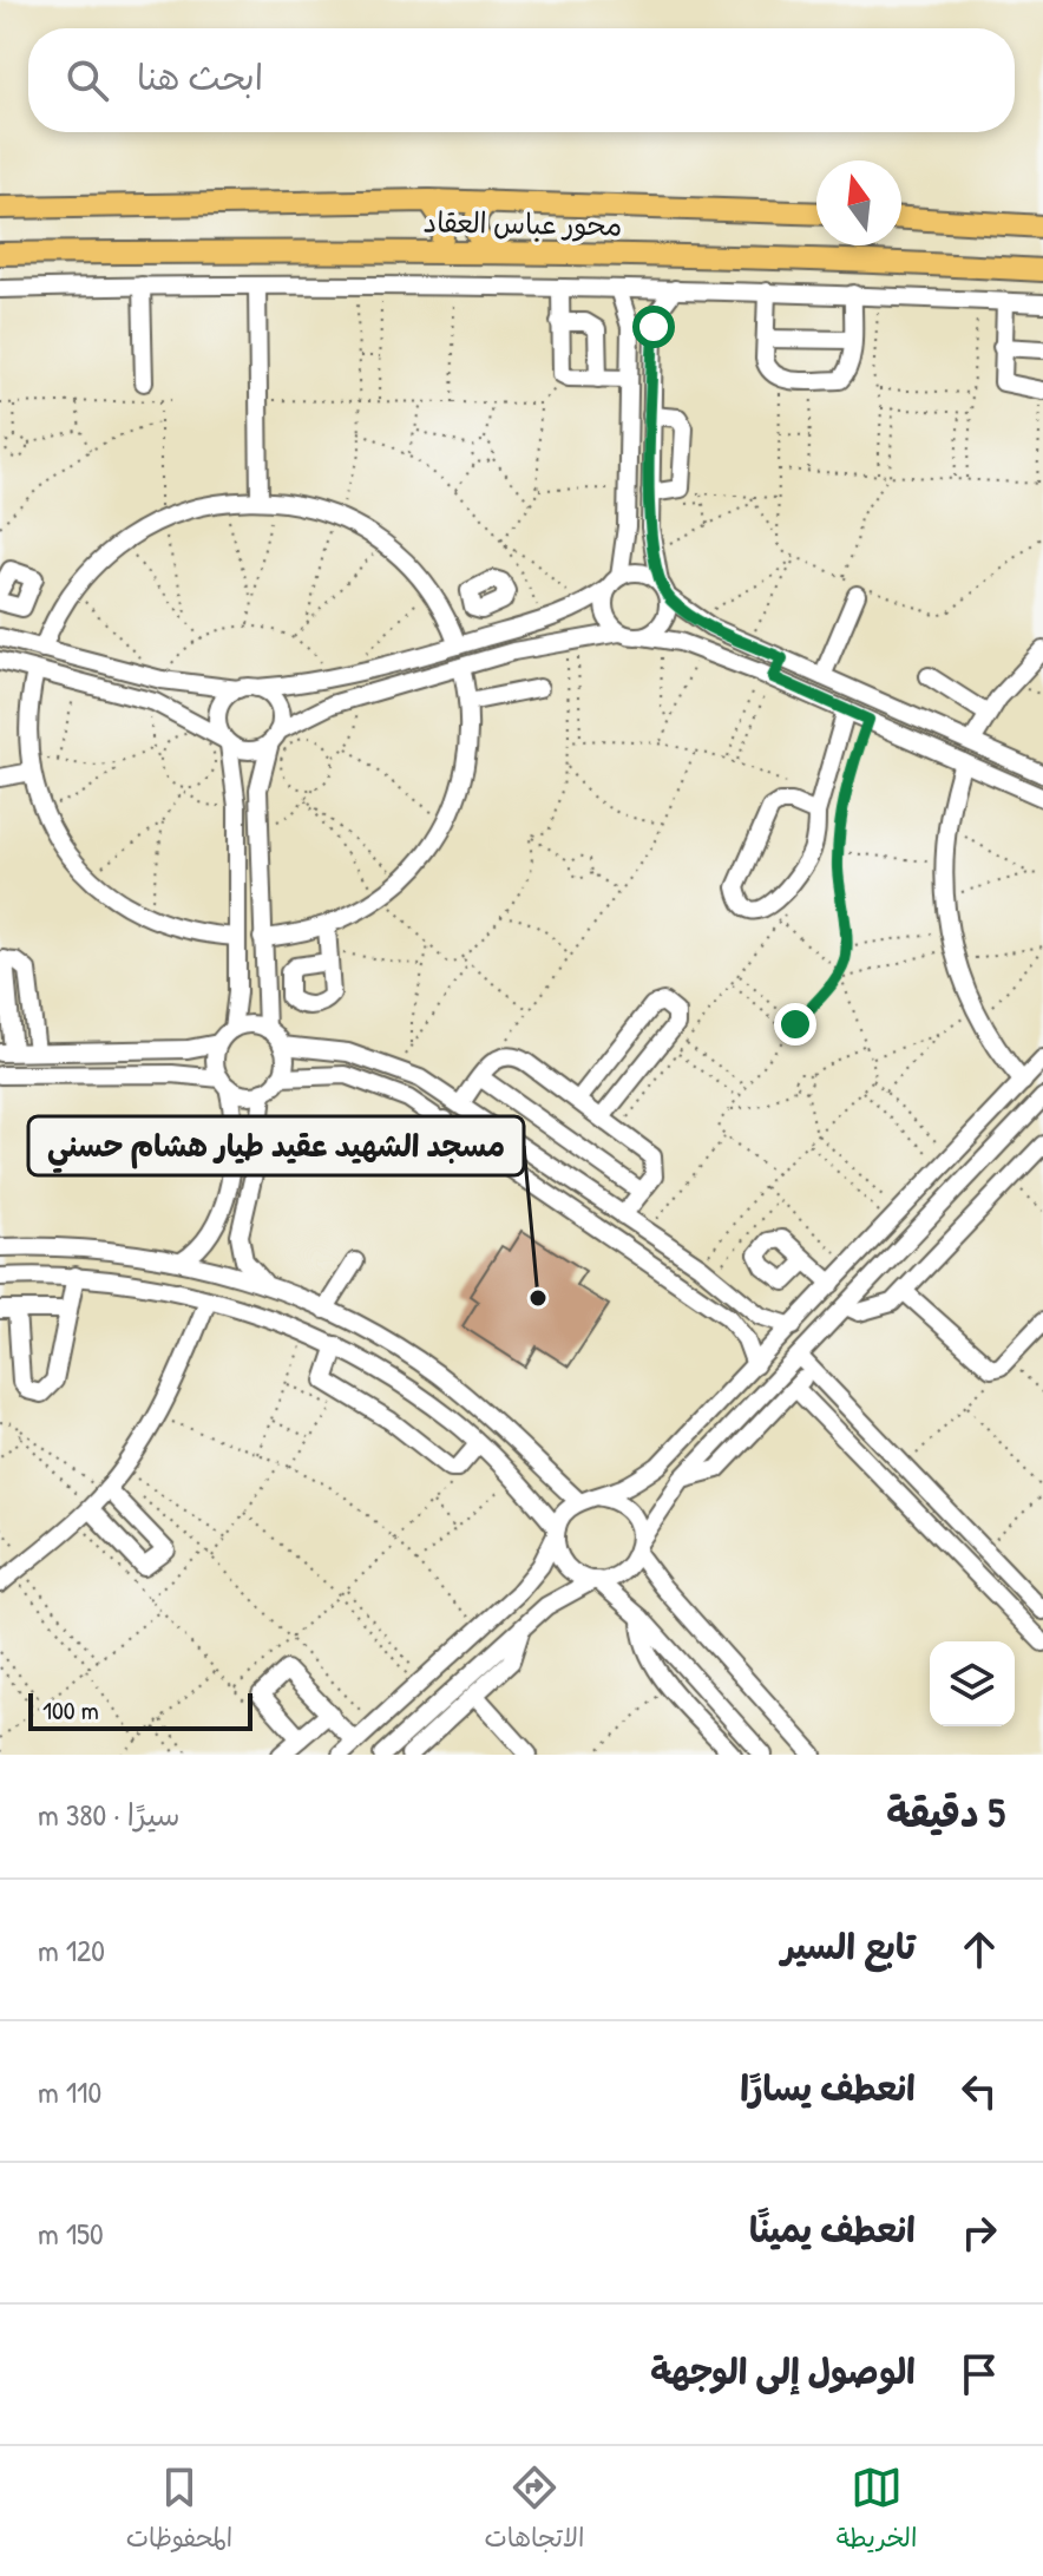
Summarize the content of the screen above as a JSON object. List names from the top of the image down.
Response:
{
  "streets": {
    "main road": ["محور عباس العقاد"]
  },
  "places": ["مسجد الشهيد عقيد طيار هشام حسني"],
  "scale_bar": "100 m",
  "north": "top",
  "page": {
    "search": "ابحث هنا",
    "scale": "100 m",
    "heading": ["5 دقيقة", "سيرًا · 380 m"],
    "list": [
      ["تابع السير", "120 m"],
      ["انعطف يسارًا", "110 m"],
      ["انعطف يمينًا", "150 m"],
      "الوصول إلى الوجهة"
    ],
    "nav": ["الخريطة", "الاتجاهات", "المحفوظات"]
  }
}
